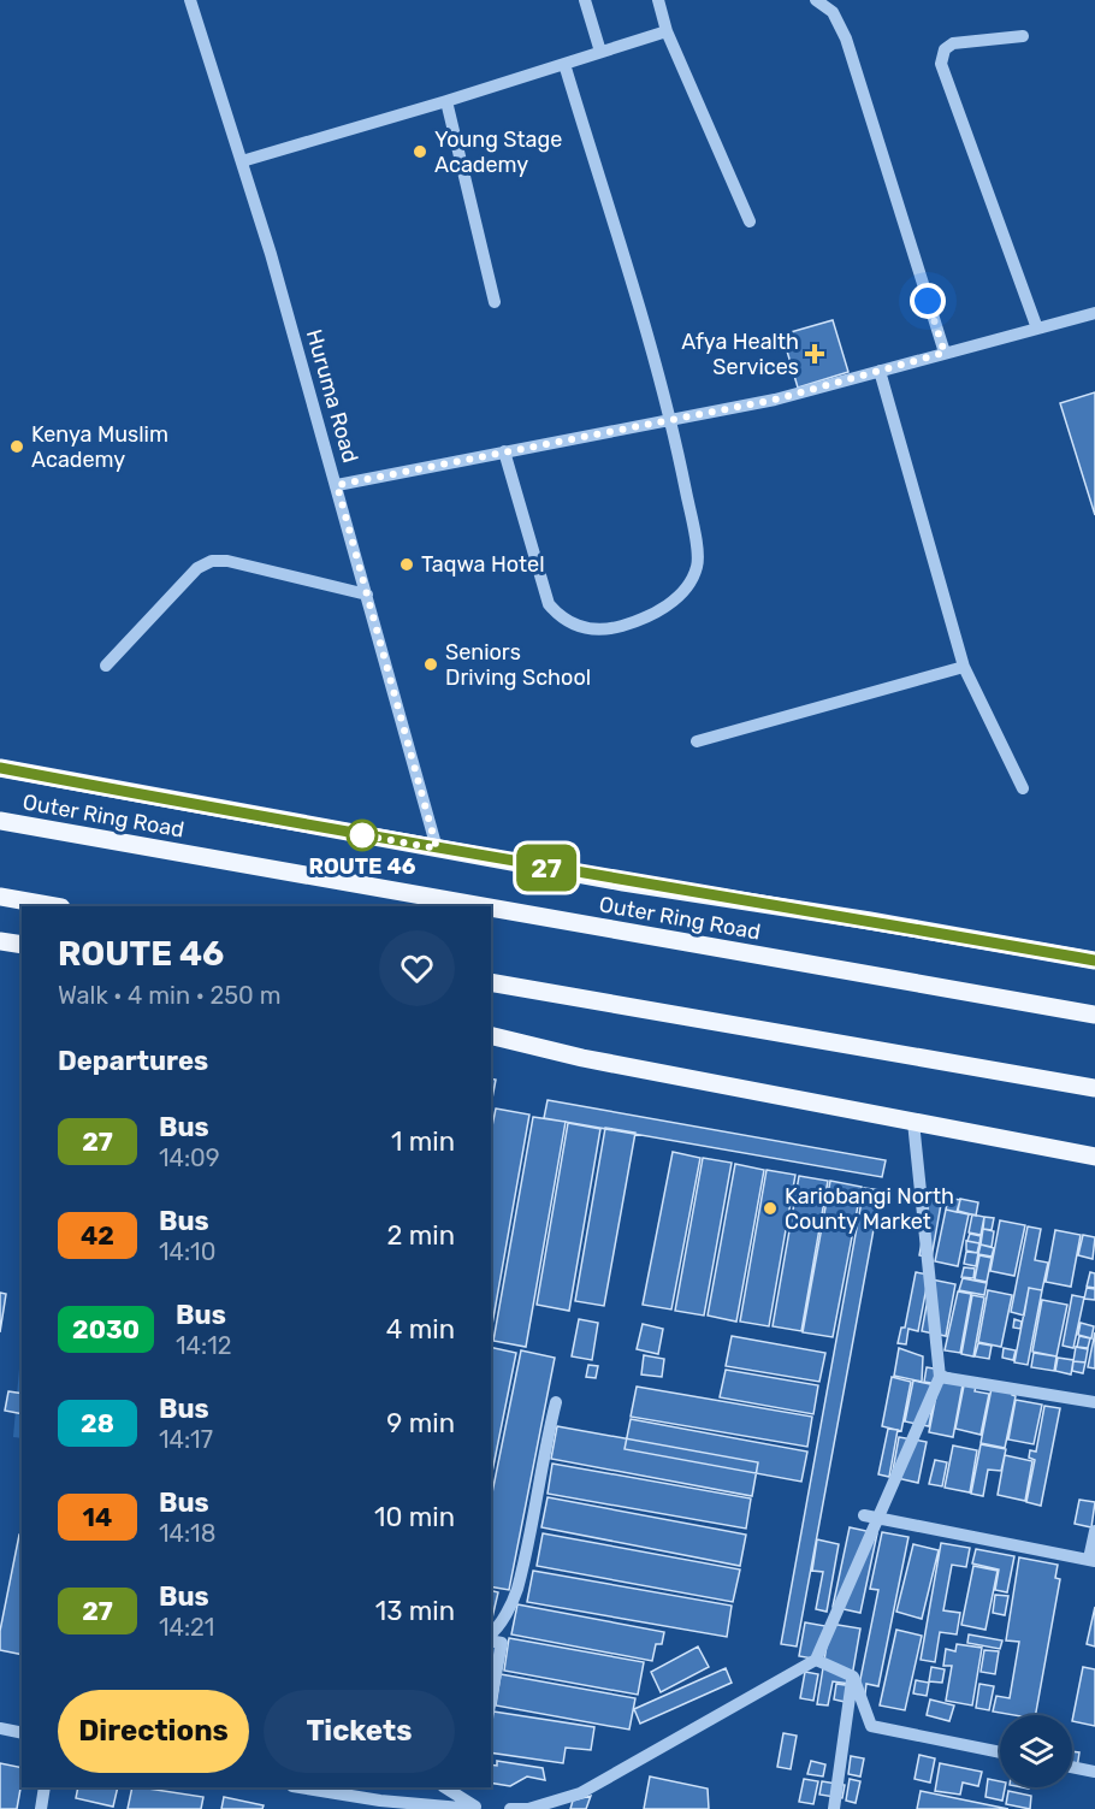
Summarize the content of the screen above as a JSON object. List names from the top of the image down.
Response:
{
  "streets": {
    "main road": ["Outer Ring Road"],
    "street": ["Huruma Road"]
  },
  "crossings": [
    ["Huruma Road", "Outer Ring Road"]
  ],
  "places": {
    "other": [
      "Young Stage Academy",
      "Kenya Muslim Academy",
      "Taqwa Hotel",
      "Seniors Driving School",
      "ROUTE 46",
      "Kariobangi North County Market"
    ],
    "health": ["Afya Health Services"]
  },
  "lines": ["bus line 27"],
  "page": {
    "on_map": "27",
    "heading": [
      ["ROUTE 46", "Walk · 4 min · 250 m"],
      "Departures"
    ],
    "list": [
      {
        "mark": "27",
        "name": "Bus",
        "note": "14:09",
        "value": "1 min"
      },
      {
        "mark": "42",
        "name": "Bus",
        "note": "14:10",
        "value": "2 min"
      },
      {
        "mark": "2030",
        "name": "Bus",
        "note": "14:12",
        "value": "4 min"
      },
      {
        "mark": "28",
        "name": "Bus",
        "note": "14:17",
        "value": "9 min"
      },
      {
        "mark": "14",
        "name": "Bus",
        "note": "14:18",
        "value": "10 min"
      },
      {
        "mark": "27",
        "name": "Bus",
        "note": "14:21",
        "value": "13 min"
      }
    ],
    "buttons": ["Directions", "Tickets"]
  }
}
